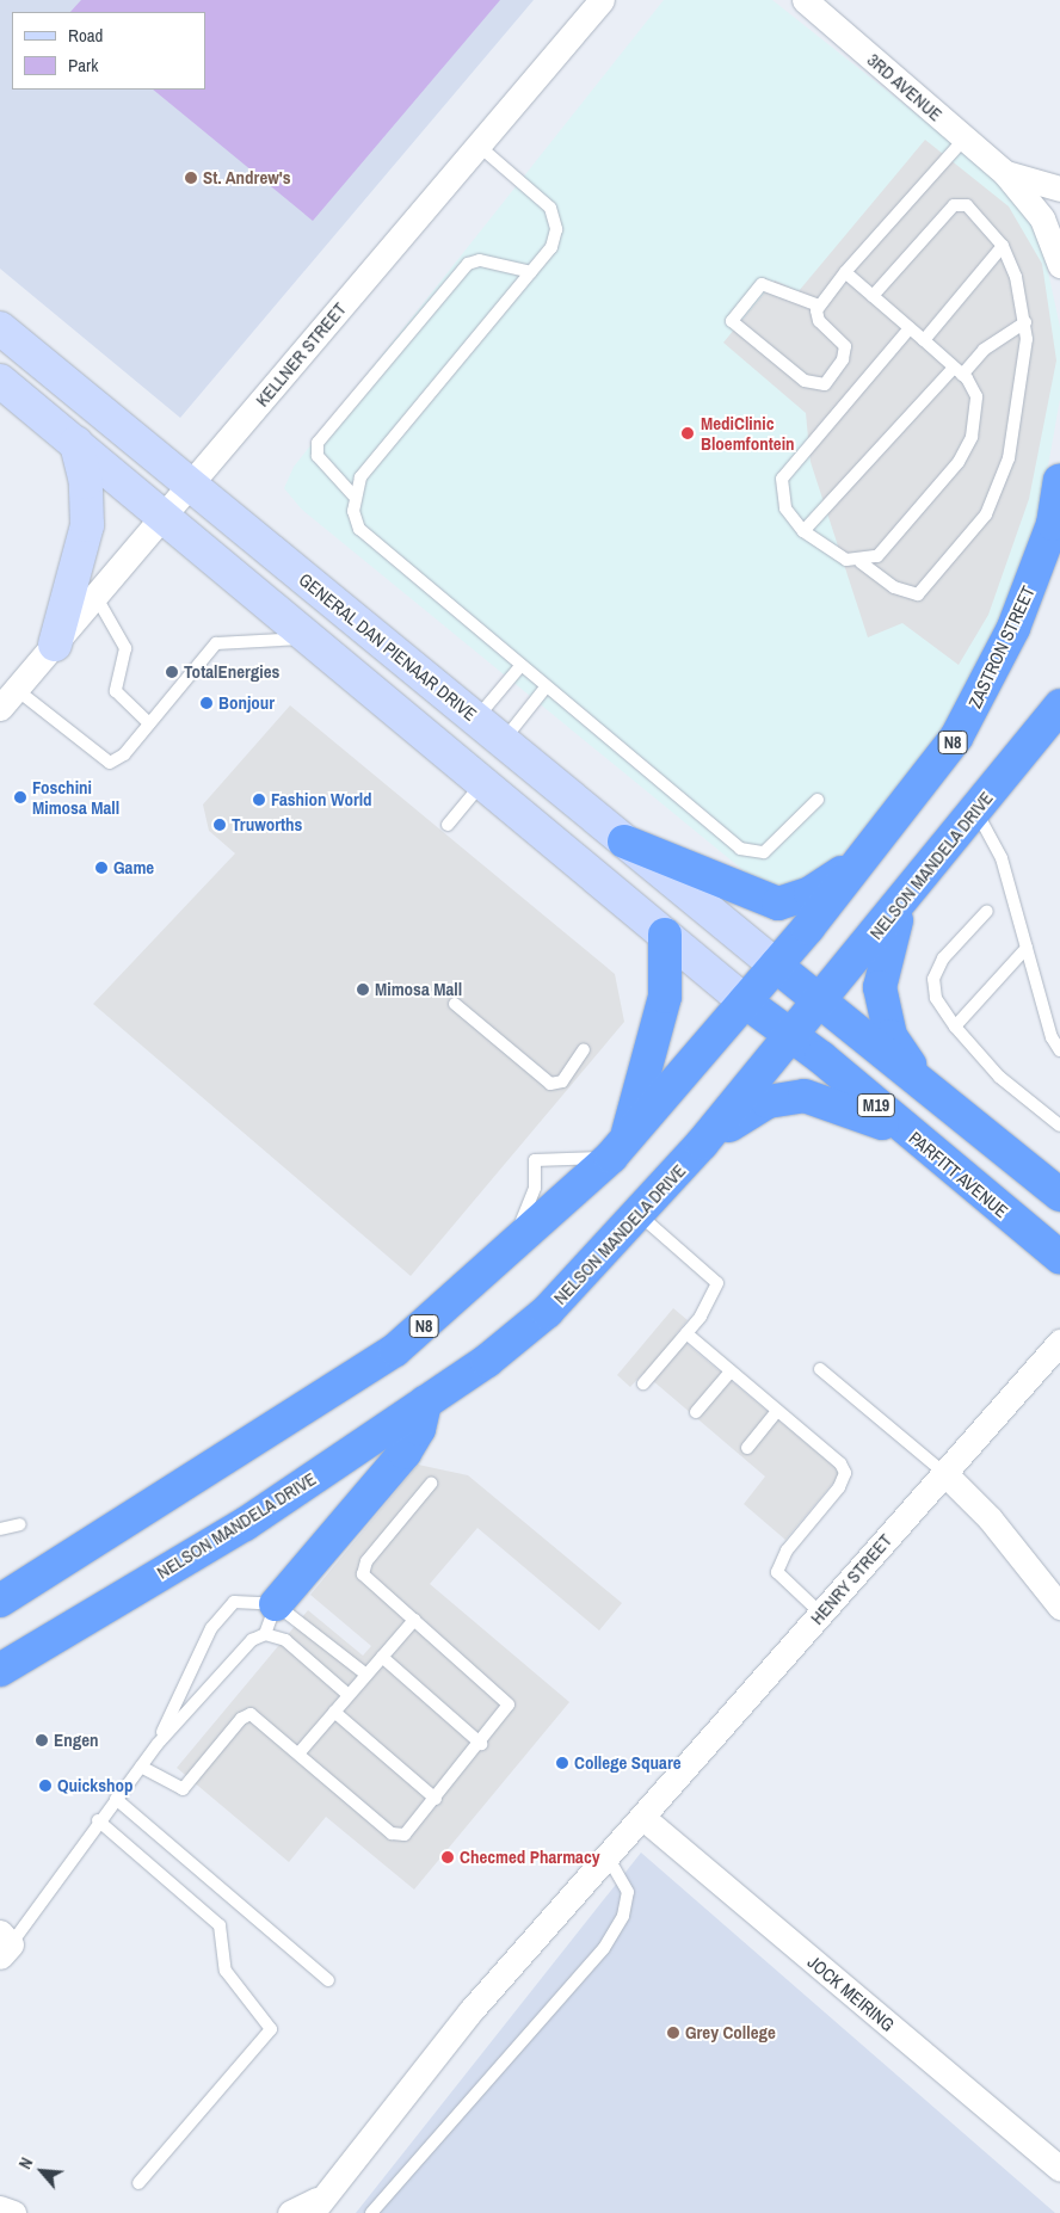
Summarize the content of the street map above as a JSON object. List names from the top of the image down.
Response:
{
  "streets": {
    "highway": [
      "ZASTRON STREET",
      "N8",
      "NELSON MANDELA DRIVE",
      "M19",
      "PARFITT AVENUE"
    ],
    "street": [
      "3RD AVENUE",
      "KELLNER STREET",
      "GENERAL DAN PIENAAR DRIVE",
      "HENRY STREET",
      "JOCK MEIRING"
    ]
  },
  "crossings": [
    ["KELLNER STREET", "GENERAL DAN PIENAAR DRIVE"],
    ["GENERAL DAN PIENAAR DRIVE", "ZASTRON STREET"],
    ["GENERAL DAN PIENAAR DRIVE", "N8"],
    ["GENERAL DAN PIENAAR DRIVE", "M19"],
    ["ZASTRON STREET", "N8"],
    ["ZASTRON STREET", "M19"],
    ["N8", "M19"],
    ["N8", "PARFITT AVENUE"],
    ["NELSON MANDELA DRIVE", "M19"],
    ["NELSON MANDELA DRIVE", "PARFITT AVENUE"],
    ["HENRY STREET", "JOCK MEIRING"]
  ],
  "places": [
    "St. Andrew's",
    "MediClinic Bloemfontein",
    "TotalEnergies",
    "Bonjour",
    "Foschini Mimosa Mall",
    "Fashion World",
    "Truworths",
    "Game",
    "Mimosa Mall",
    "Engen",
    "College Square",
    "Quickshop",
    "Checmed Pharmacy",
    "Grey College"
  ],
  "legend": ["Road", "Park"],
  "north": "top left"
}
